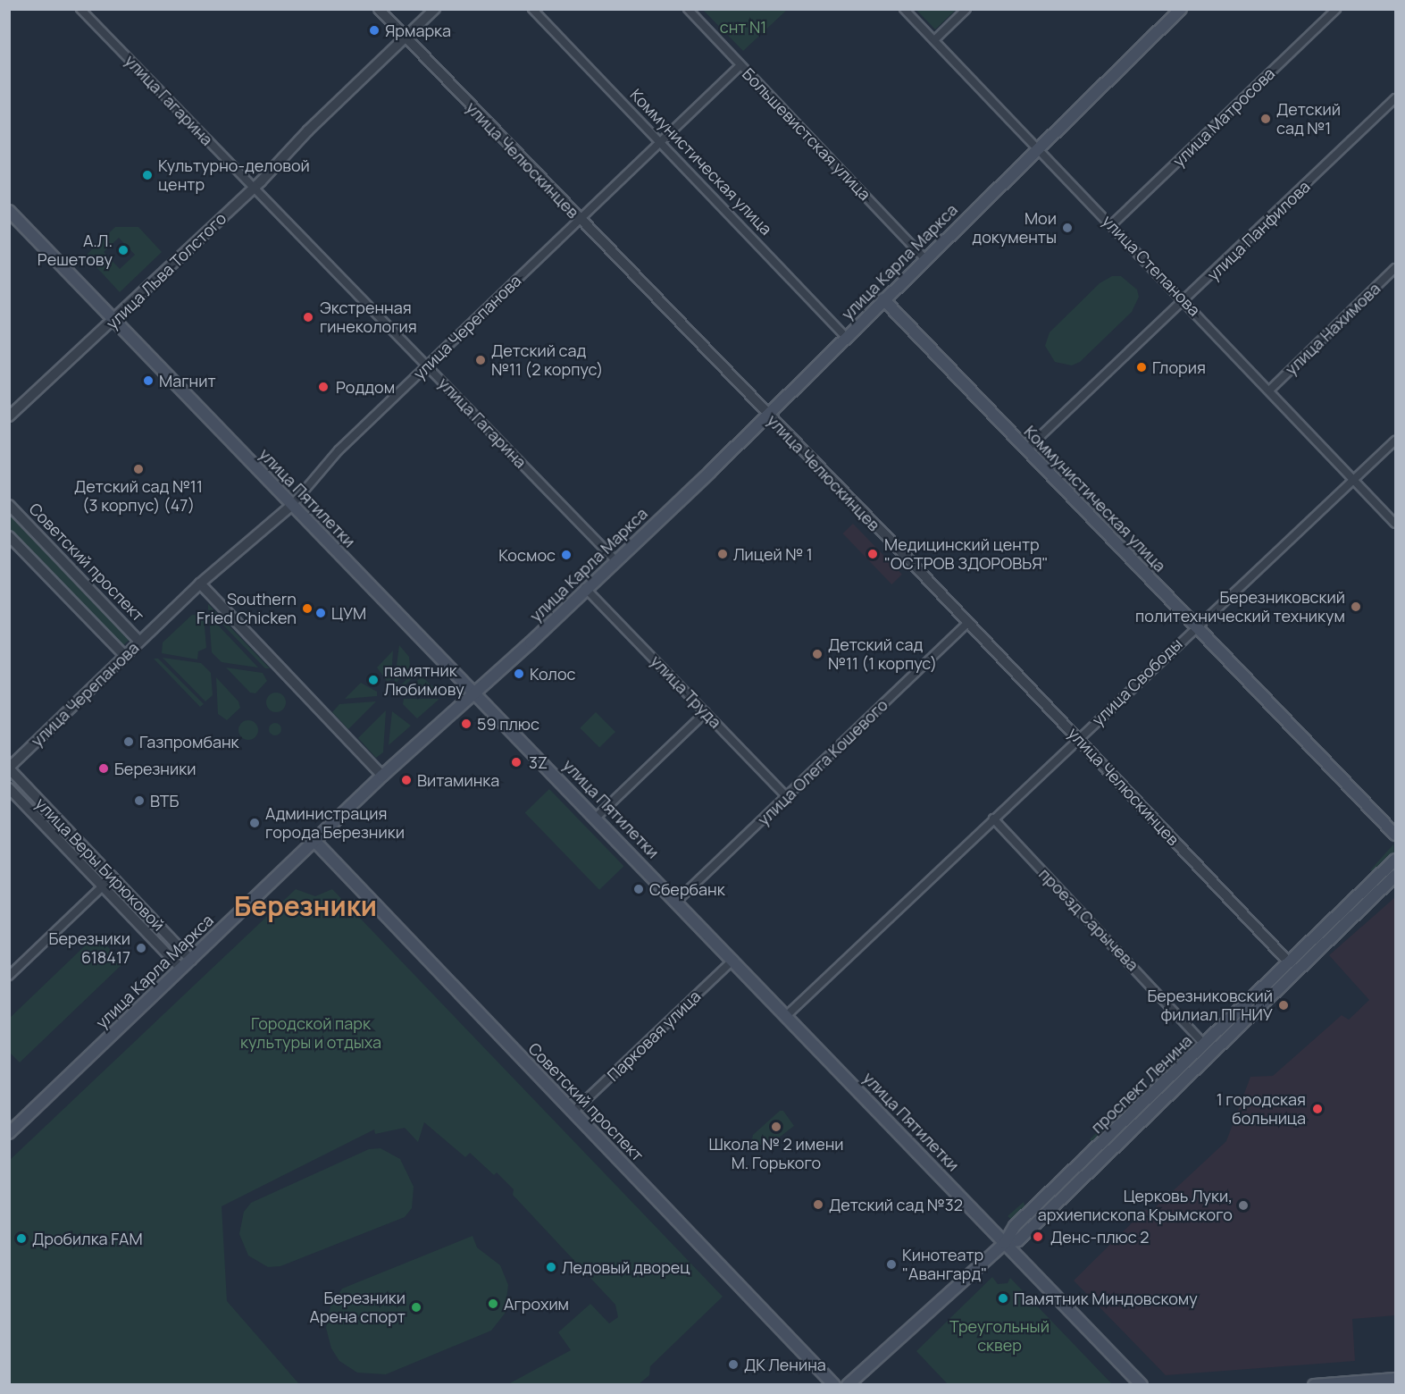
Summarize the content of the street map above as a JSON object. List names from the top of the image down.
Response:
{
  "streets": {
    "main road": [
      "Коммунистическая улица",
      "улица Карла Маркса",
      "улица Пятилетки",
      "Советский проспект",
      "проспект Ленина"
    ],
    "street": [
      "улица Гагарина",
      "улица Матросова",
      "Большевистская улица",
      "улица Челюскинцев",
      "улица Панфилова",
      "улица Степанова",
      "улица Льва Толстого",
      "улица Черепанова",
      "улица Нахимова",
      "улица Свободы",
      "улица Труда",
      "улица Олега Кошевого",
      "улица Веры Бирюковой",
      "проезд Сарычева",
      "Парковая улица"
    ]
  },
  "crossings": [
    ["улица Гагарина", "улица Карла Маркса"],
    ["улица Гагарина", "улица Льва Толстого"],
    ["улица Гагарина", "улица Черепанова"],
    ["улица Матросова", "улица Степанова"],
    ["Большевистская улица", "улица Карла Маркса"],
    ["Большевистская улица", "улица Черепанова"],
    ["улица Челюскинцев", "улица Карла Маркса"],
    ["улица Челюскинцев", "улица Льва Толстого"],
    ["улица Челюскинцев", "улица Черепанова"],
    ["улица Челюскинцев", "улица Свободы"],
    ["улица Челюскинцев", "улица Олега Кошевого"],
    ["улица Челюскинцев", "проспект Ленина"],
    ["Коммунистическая улица", "улица Панфилова"],
    ["Коммунистическая улица", "улица Карла Маркса"],
    ["Коммунистическая улица", "улица Черепанова"],
    ["Коммунистическая улица", "улица Свободы"],
    ["улица Панфилова", "улица Степанова"],
    ["улица Карла Маркса", "улица Степанова"],
    ["улица Карла Маркса", "улица Пятилетки"],
    ["улица Карла Маркса", "Советский проспект"],
    ["улица Карла Маркса", "улица Труда"],
    ["улица Карла Маркса", "улица Веры Бирюковой"],
    ["улица Степанова", "улица Нахимова"],
    ["улица Степанова", "улица Свободы"],
    ["улица Льва Толстого", "улица Пятилетки"],
    ["улица Черепанова", "улица Пятилетки"],
    ["улица Черепанова", "Советский проспект"],
    ["улица Черепанова", "улица Веры Бирюковой"],
    ["улица Пятилетки", "улица Свободы"],
    ["улица Пятилетки", "улица Олега Кошевого"],
    ["улица Пятилетки", "Парковая улица"],
    ["улица Пятилетки", "проспект Ленина"],
    ["Советский проспект", "Парковая улица"],
    ["улица Свободы", "проезд Сарычева"],
    ["улица Труда", "улица Олега Кошевого"],
    ["проезд Сарычева", "проспект Ленина"]
  ],
  "districts": ["Березники"],
  "parks": ["снт N1", "Городской парк культуры и отдыха", "Треугольный сквер"],
  "places": [
    "Ярмарка",
    "Детский сад №1",
    "Культурно-деловой центр",
    "Мои документы",
    "А.Л. Решетову",
    "Экстренная гинекология",
    "Детский сад №11 (2 корпус)",
    "Глория",
    "Магнит",
    "Роддом",
    "Детский сад №11 (3 корпус) (47)",
    "Лицей № 1",
    "Медицинский центр \"ОСТРОВ ЗДОРОВЬЯ\"",
    "Космос",
    "Березниковский политехнический техникум",
    "Southern Fried Chicken",
    "ЦУМ",
    "Детский сад №11 (1 корпус)",
    "Колос",
    "памятник Любимову",
    "59 плюс",
    "Газпромбанк",
    "3Z",
    "Березники",
    "Витаминка",
    "ВТБ",
    "Администрация города Березники",
    "Сбербанк",
    "Березники 618417",
    "Березниковский филиал ПГНИУ",
    "1 городская больница",
    "Школа № 2 имени М. Горького",
    "Детский сад №32",
    "Церковь Луки, архиепископа Крымского",
    "Денс-плюс 2",
    "Дробилка FAM",
    "Кинотеатр \"Авангард\"",
    "Ледовый дворец",
    "Памятник Миндовскому",
    "Агрохим",
    "Березники Арена спорт",
    "ДК Ленина"
  ]
}
